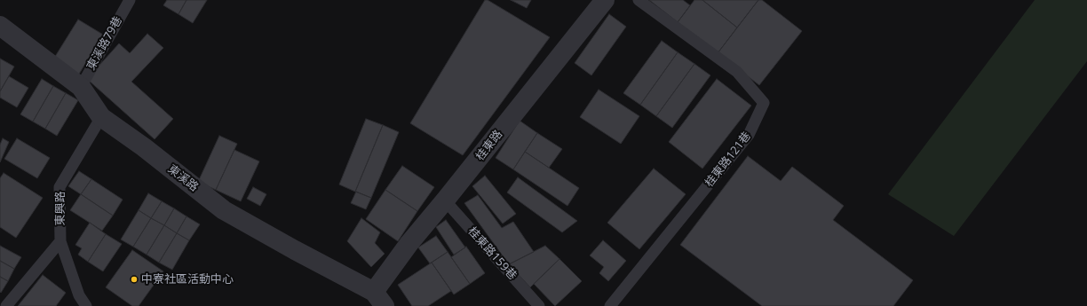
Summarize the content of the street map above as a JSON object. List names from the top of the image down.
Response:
{
  "streets": {
    "street": ["桂東路", "東溪路"],
    "lane": [
      "東溪路79巷",
      "桂東路121巷",
      "東興路",
      "桂東路159巷"
    ]
  },
  "crossings": [
    ["東溪路79巷", "東溪路"],
    ["桂東路", "東溪路"],
    ["桂東路", "桂東路159巷"],
    ["東溪路", "東興路"]
  ],
  "places": ["中寮社區活動中心"]
}
